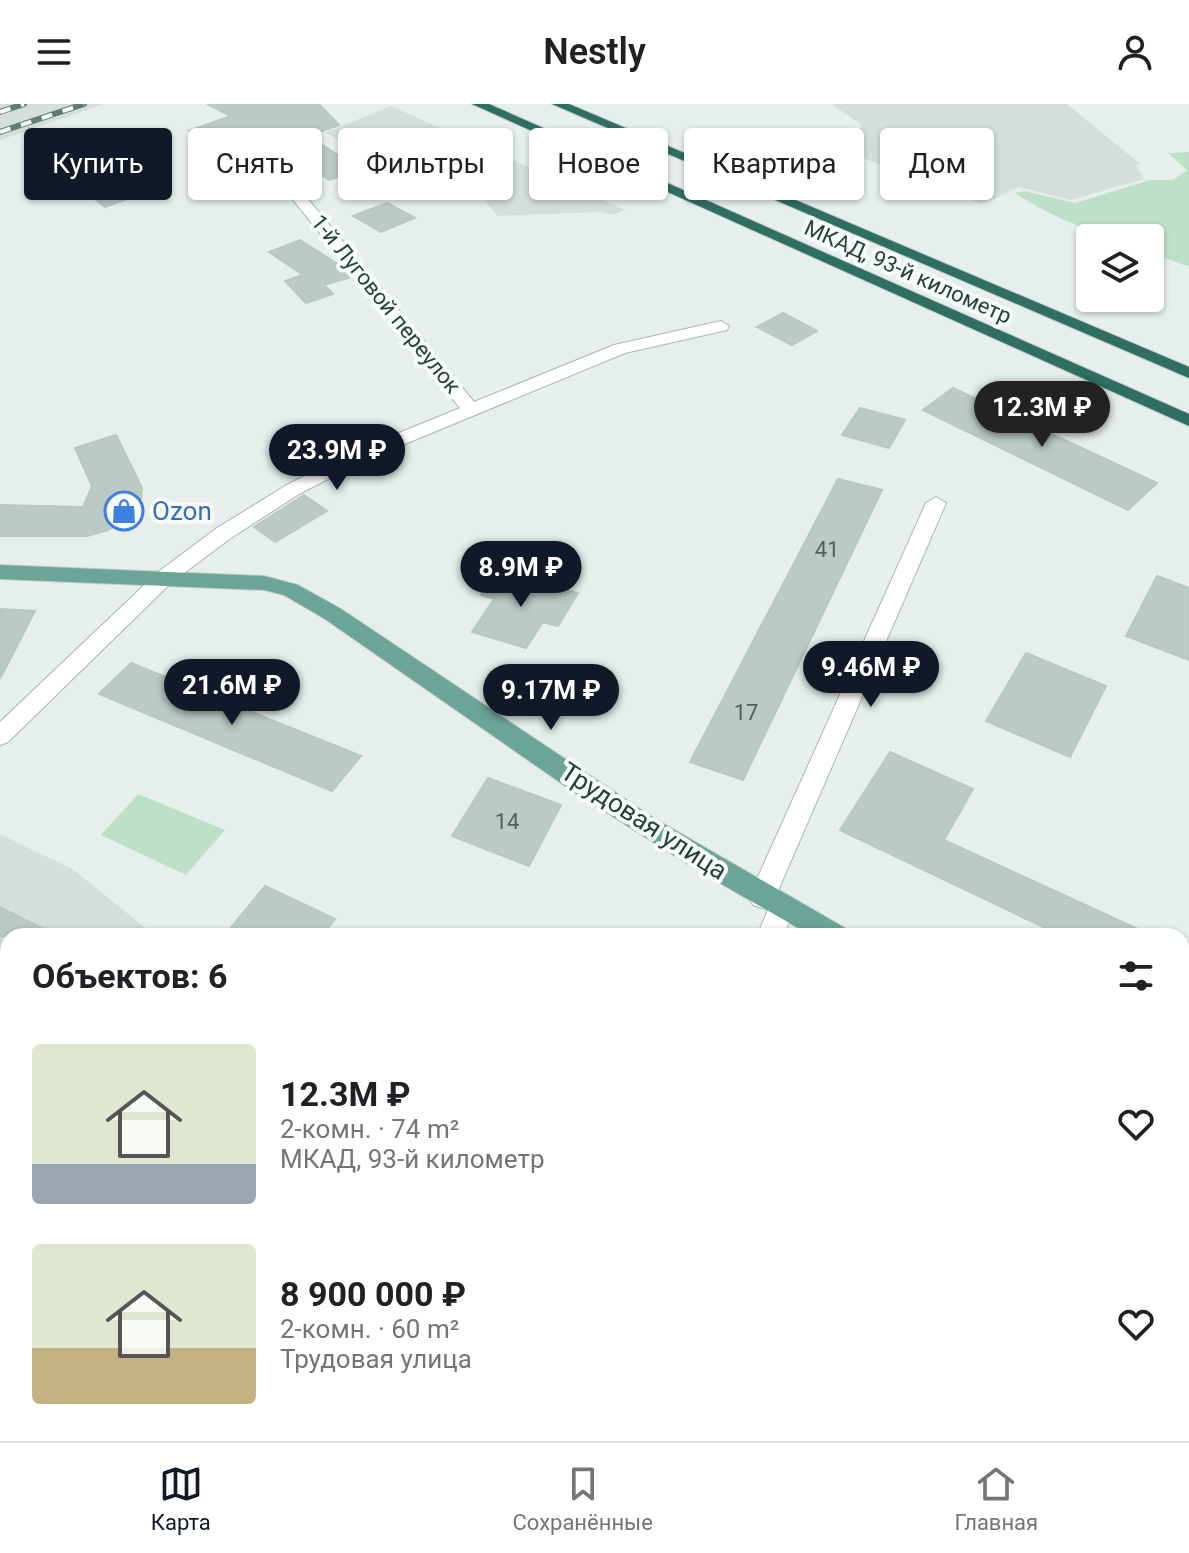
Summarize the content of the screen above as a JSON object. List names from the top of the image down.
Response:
{
  "streets": {
    "highway": ["МКАД, 93-й километр"],
    "main road": ["Трудовая улица"],
    "street": ["1-й Луговой переулок"]
  },
  "places": {
    "shop": ["Ozon"]
  },
  "house_numbers": ["41", "17", "14"],
  "page": {
    "header": "Nestly",
    "chip": [
      "Купить",
      "Снять",
      "Фильтры",
      "Новое",
      "Квартира",
      "Дом"
    ],
    "price": [
      "12.3M ₽",
      "23.9M ₽",
      "8.9M ₽",
      "9.46M ₽",
      "21.6M ₽",
      "9.17M ₽"
    ],
    "heading": "Объектов: 6",
    "list": [
      {
        "name": "12.3M ₽",
        "note": "2-комн. · 74 m² · МКАД, 93-й километр"
      },
      {
        "name": "8 900 000 ₽",
        "note": "2-комн. · 60 m² · Трудовая улица"
      }
    ],
    "tabs": ["Карта", "Сохранённые", "Главная"]
  }
}
